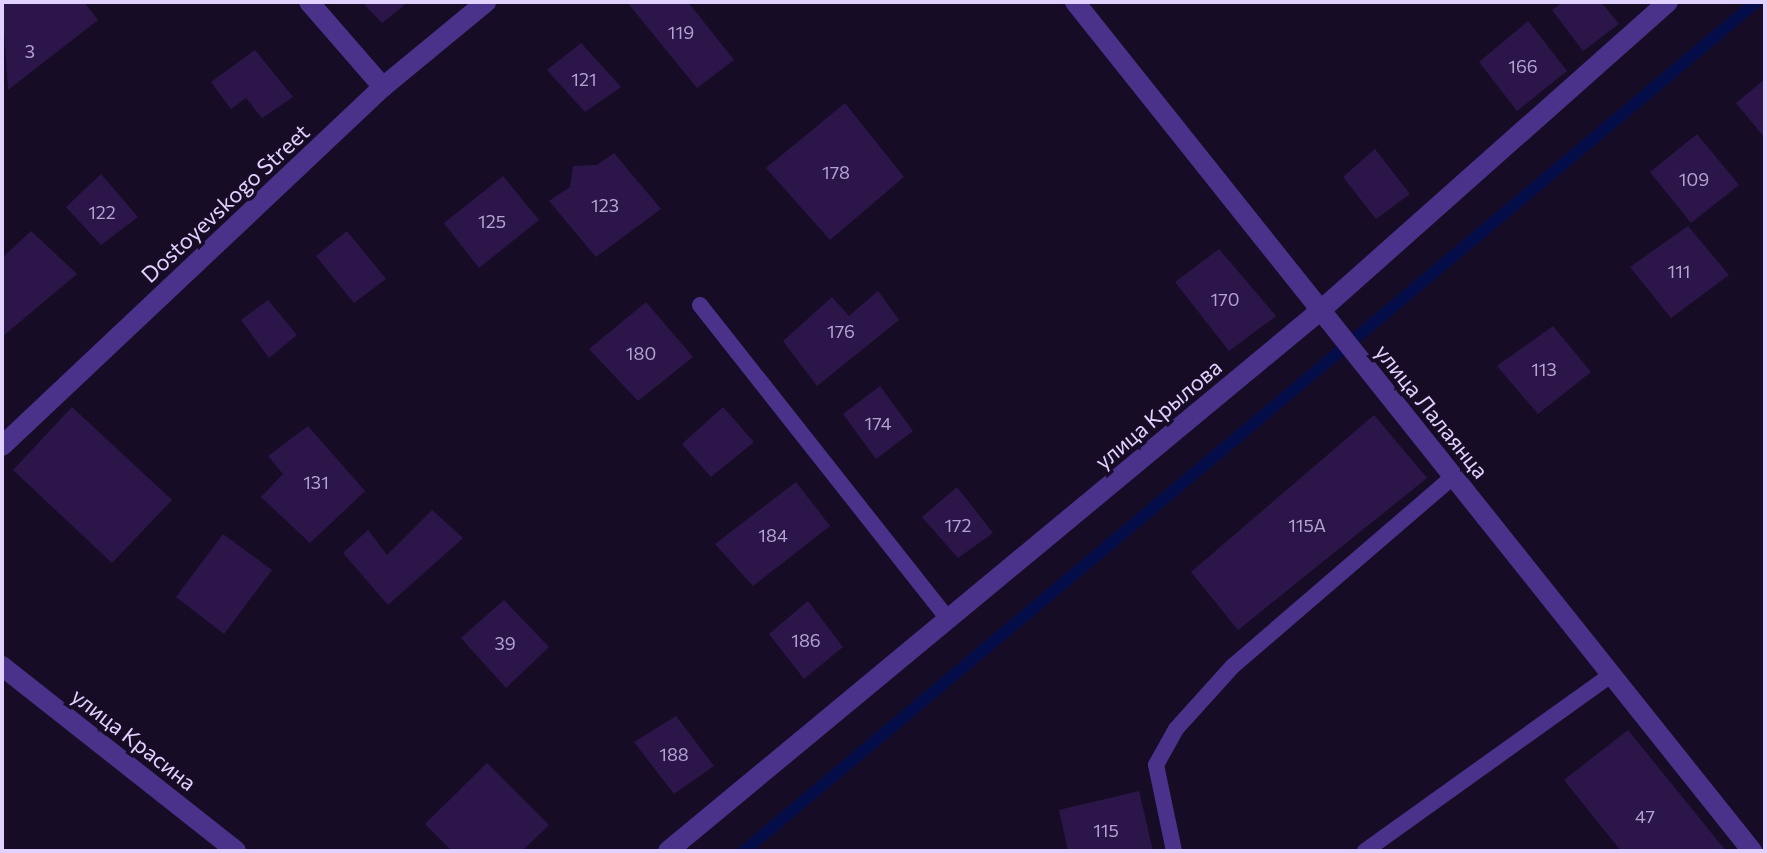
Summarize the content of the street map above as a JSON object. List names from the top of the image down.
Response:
{
  "streets": {
    "street": [
      "Dostoyevskogo Street",
      "улица Лалаянца",
      "улица Крылова",
      "улица Красина"
    ]
  },
  "crossings": [
    ["улица Лалаянца", "улица Крылова"]
  ],
  "house_numbers": [
    "119",
    "3",
    "166",
    "121",
    "178",
    "109",
    "123",
    "122",
    "125",
    "111",
    "170",
    "176",
    "180",
    "113",
    "174",
    "131",
    "172",
    "115А",
    "184",
    "186",
    "39",
    "188",
    "47",
    "115"
  ]
}
